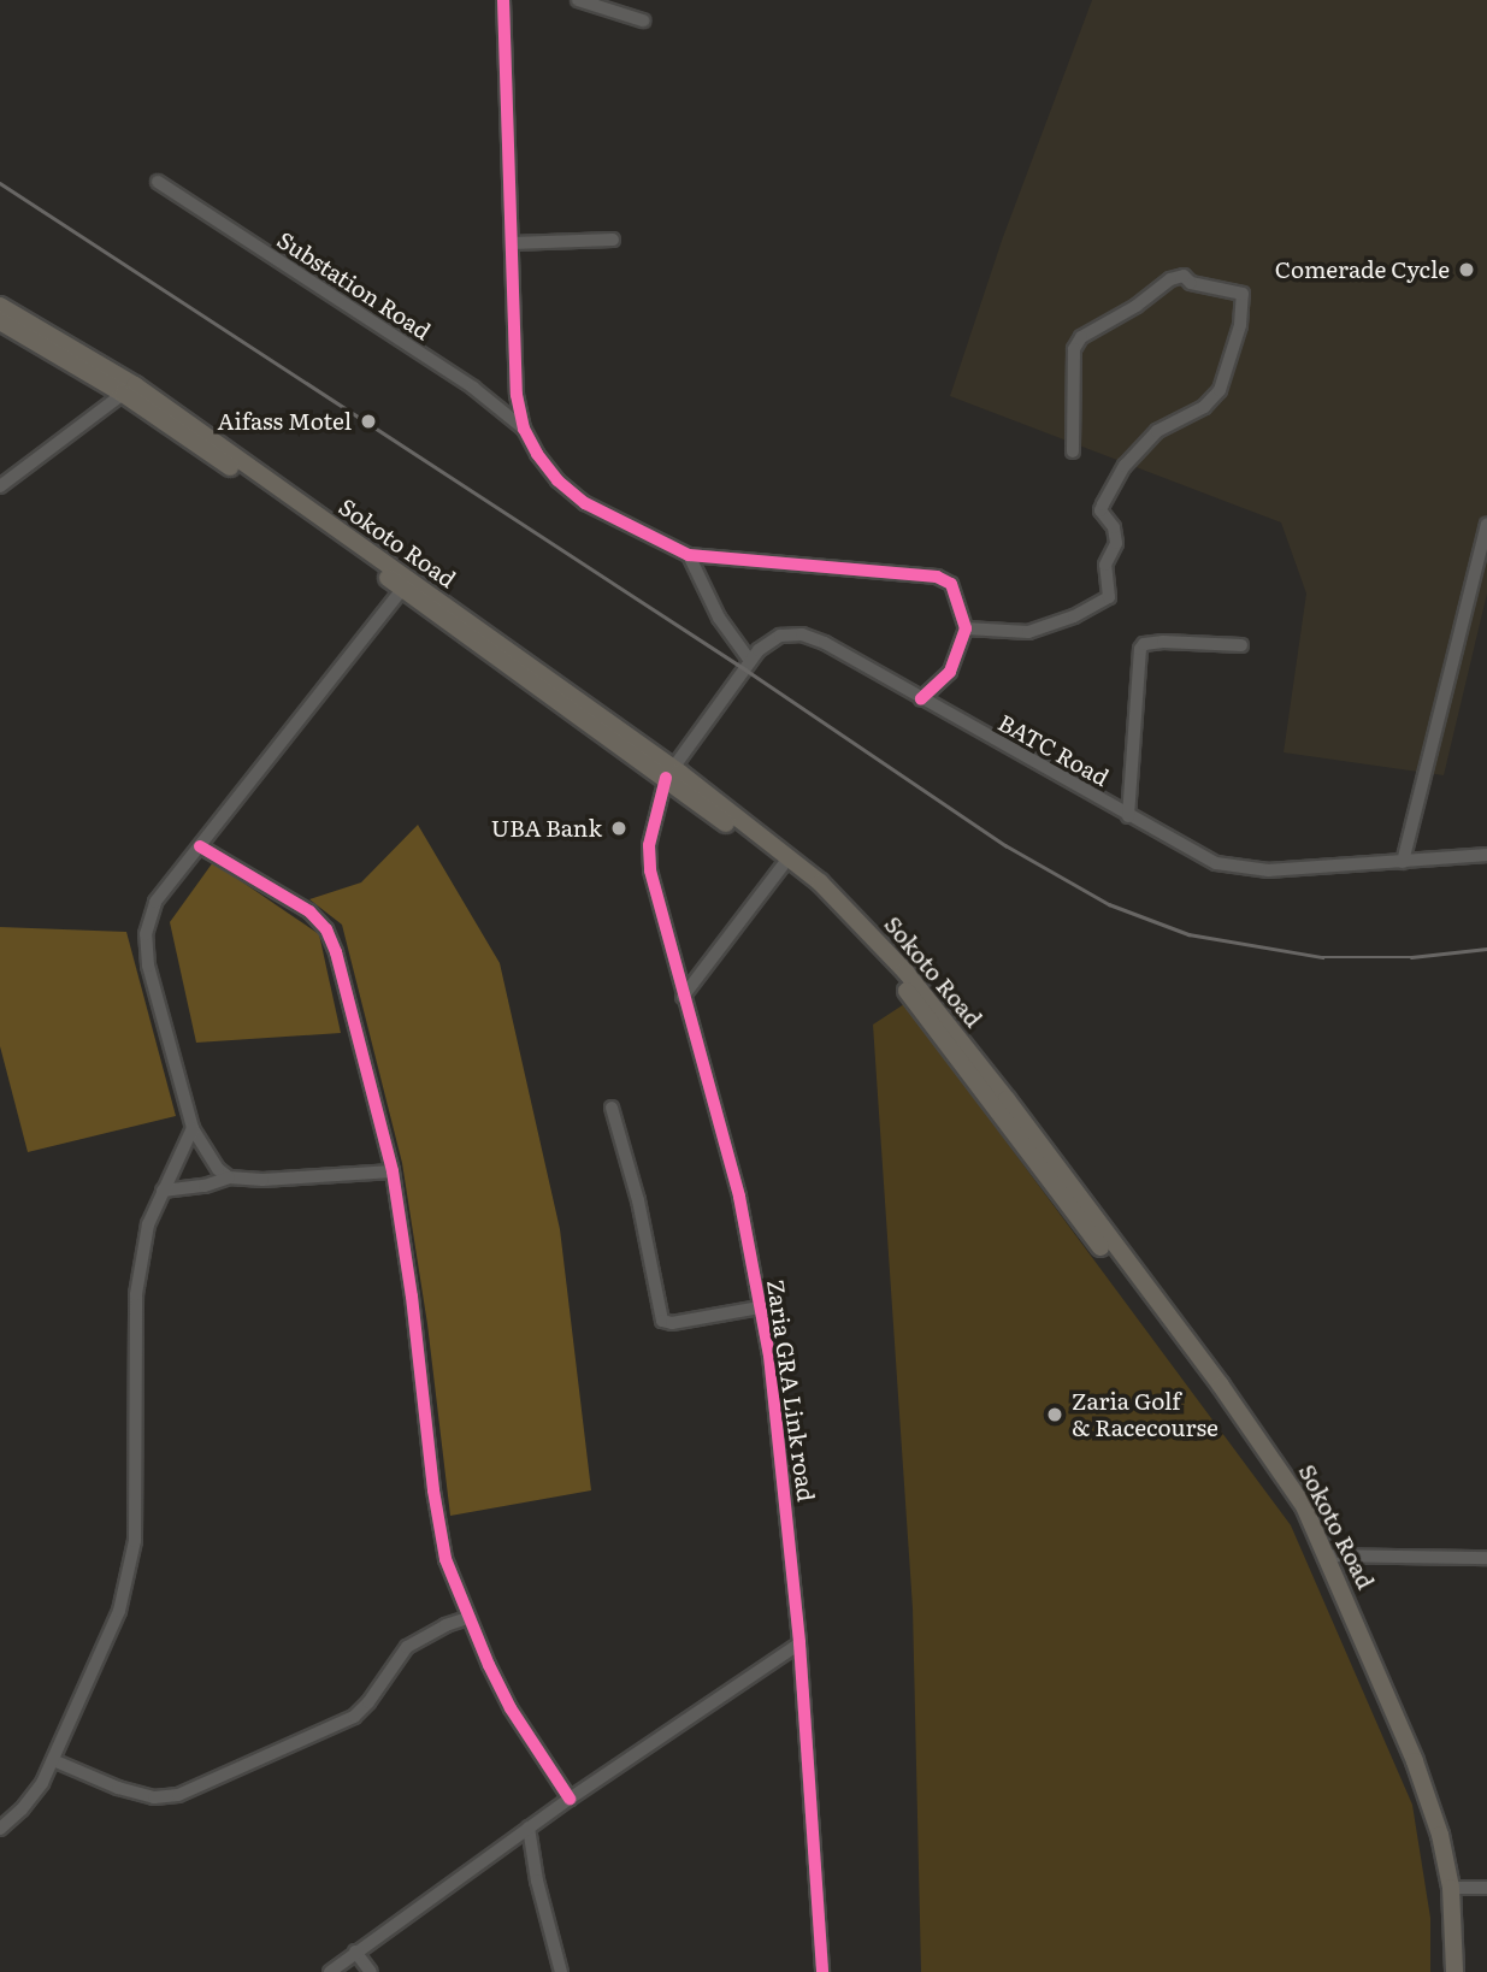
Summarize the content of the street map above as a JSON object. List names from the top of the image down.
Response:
{
  "streets": {
    "main road": ["Sokoto Road"],
    "street": ["Substation Road", "BATC Road", "Zaria GRA Link road"]
  },
  "crossings": [
    ["Sokoto Road", "BATC Road"],
    ["Sokoto Road", "Zaria GRA Link road"],
    ["BATC Road", "Zaria GRA Link road"]
  ],
  "places": [
    "Comerade Cycle",
    "Aifass Motel",
    "UBA Bank",
    "Zaria Golf & Racecourse"
  ]
}
